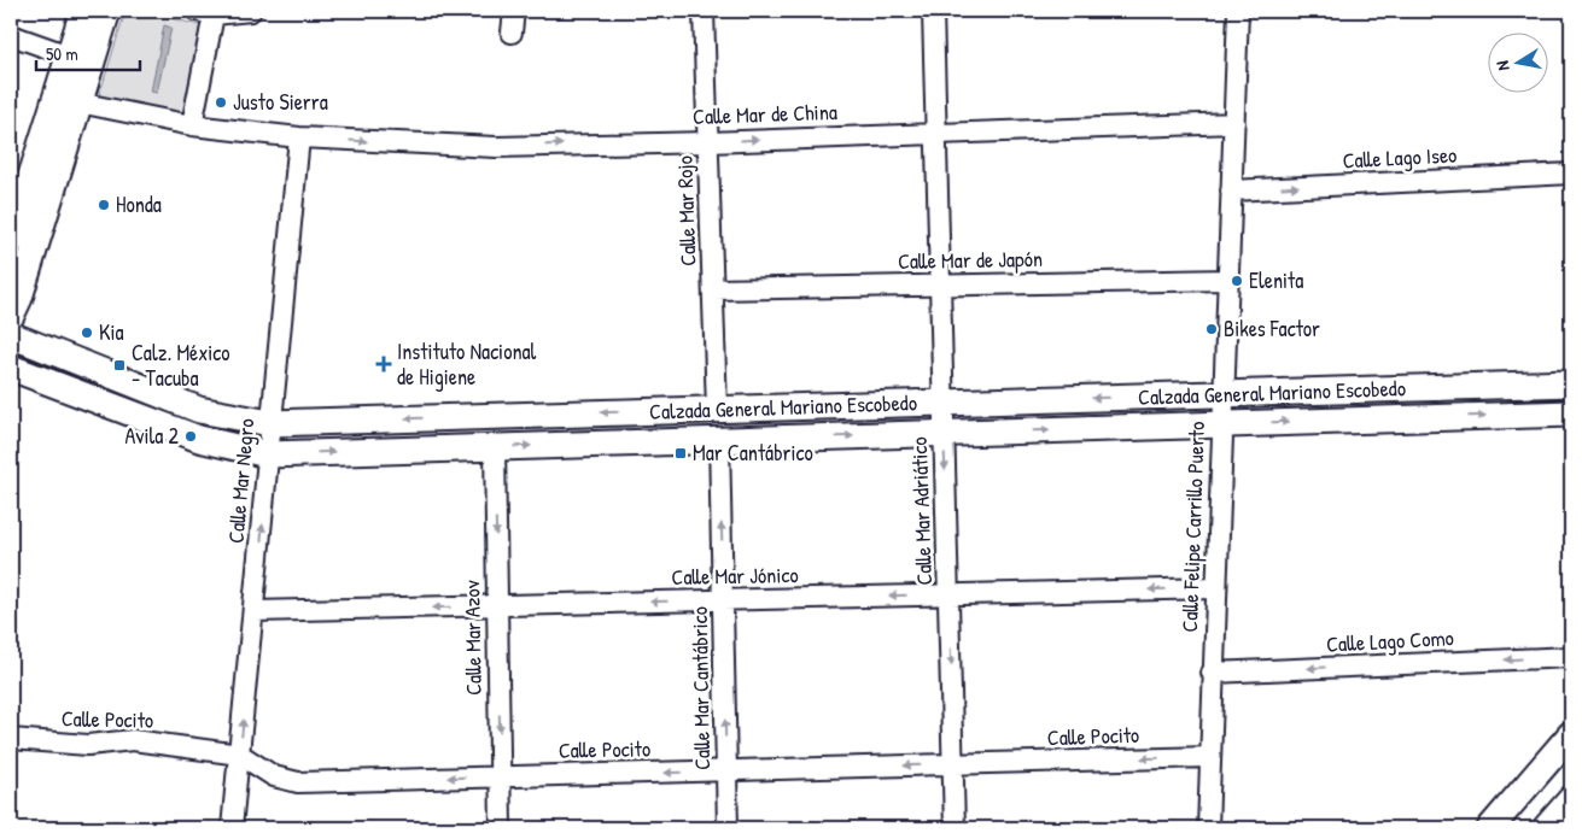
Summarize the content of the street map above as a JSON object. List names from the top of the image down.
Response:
{
  "streets": {
    "main road": ["Calzada General Mariano Escobedo"],
    "street": [
      "Calle Mar de China",
      "Calle Lago Iseo",
      "Calle Mar Rojo",
      "Calle Mar de Japón",
      "Calle Mar Negro",
      "Calle Mar Adriático",
      "Calle Felipe Carrillo Puerto",
      "Calle Mar Jónico",
      "Calle Mar Azov",
      "Calle Lago Como",
      "Calle Mar Cantábrico",
      "Calle Pocito"
    ]
  },
  "crossings": [
    ["Calle Mar de China", "Calle Mar Rojo"],
    ["Calle Mar de China", "Calle Mar Negro"],
    ["Calle Mar de China", "Calle Mar Adriático"],
    ["Calle Mar de China", "Calle Felipe Carrillo Puerto"],
    ["Calle Lago Iseo", "Calle Felipe Carrillo Puerto"],
    ["Calle Mar Rojo", "Calle Mar de Japón"],
    ["Calle Mar Rojo", "Calzada General Mariano Escobedo"],
    ["Calle Mar de Japón", "Calle Mar Adriático"],
    ["Calle Mar de Japón", "Calle Felipe Carrillo Puerto"],
    ["Calzada General Mariano Escobedo", "Calle Mar Negro"],
    ["Calzada General Mariano Escobedo", "Calle Mar Adriático"],
    ["Calzada General Mariano Escobedo", "Calle Felipe Carrillo Puerto"],
    ["Calzada General Mariano Escobedo", "Calle Mar Azov"],
    ["Calzada General Mariano Escobedo", "Calle Mar Cantábrico"],
    ["Calle Mar Negro", "Calle Mar Jónico"],
    ["Calle Mar Negro", "Calle Pocito"],
    ["Calle Mar Adriático", "Calle Mar Jónico"],
    ["Calle Mar Adriático", "Calle Pocito"],
    ["Calle Felipe Carrillo Puerto", "Calle Mar Jónico"],
    ["Calle Felipe Carrillo Puerto", "Calle Lago Como"],
    ["Calle Felipe Carrillo Puerto", "Calle Pocito"],
    ["Calle Mar Jónico", "Calle Mar Azov"],
    ["Calle Mar Jónico", "Calle Mar Cantábrico"],
    ["Calle Mar Azov", "Calle Pocito"],
    ["Calle Mar Cantábrico", "Calle Pocito"]
  ],
  "one_way": [
    "Calle Mar de China",
    "Calle Lago Iseo",
    "Calle Mar Negro",
    "Calle Mar Adriático",
    "Calle Mar Jónico",
    "Calle Mar Azov",
    "Calle Lago Como",
    "Calle Mar Cantábrico",
    "Calle Pocito"
  ],
  "places": {
    "other": [
      "Justo Sierra",
      "Honda",
      "Elenita",
      "Bikes Factor",
      "Kia",
      "Avila 2"
    ],
    "health": ["Instituto Nacional de Higiene"],
    "transit": ["Calz. México - Tacuba", "Mar Cantábrico"]
  },
  "scale_bar": "50 m",
  "north": "left"
}
